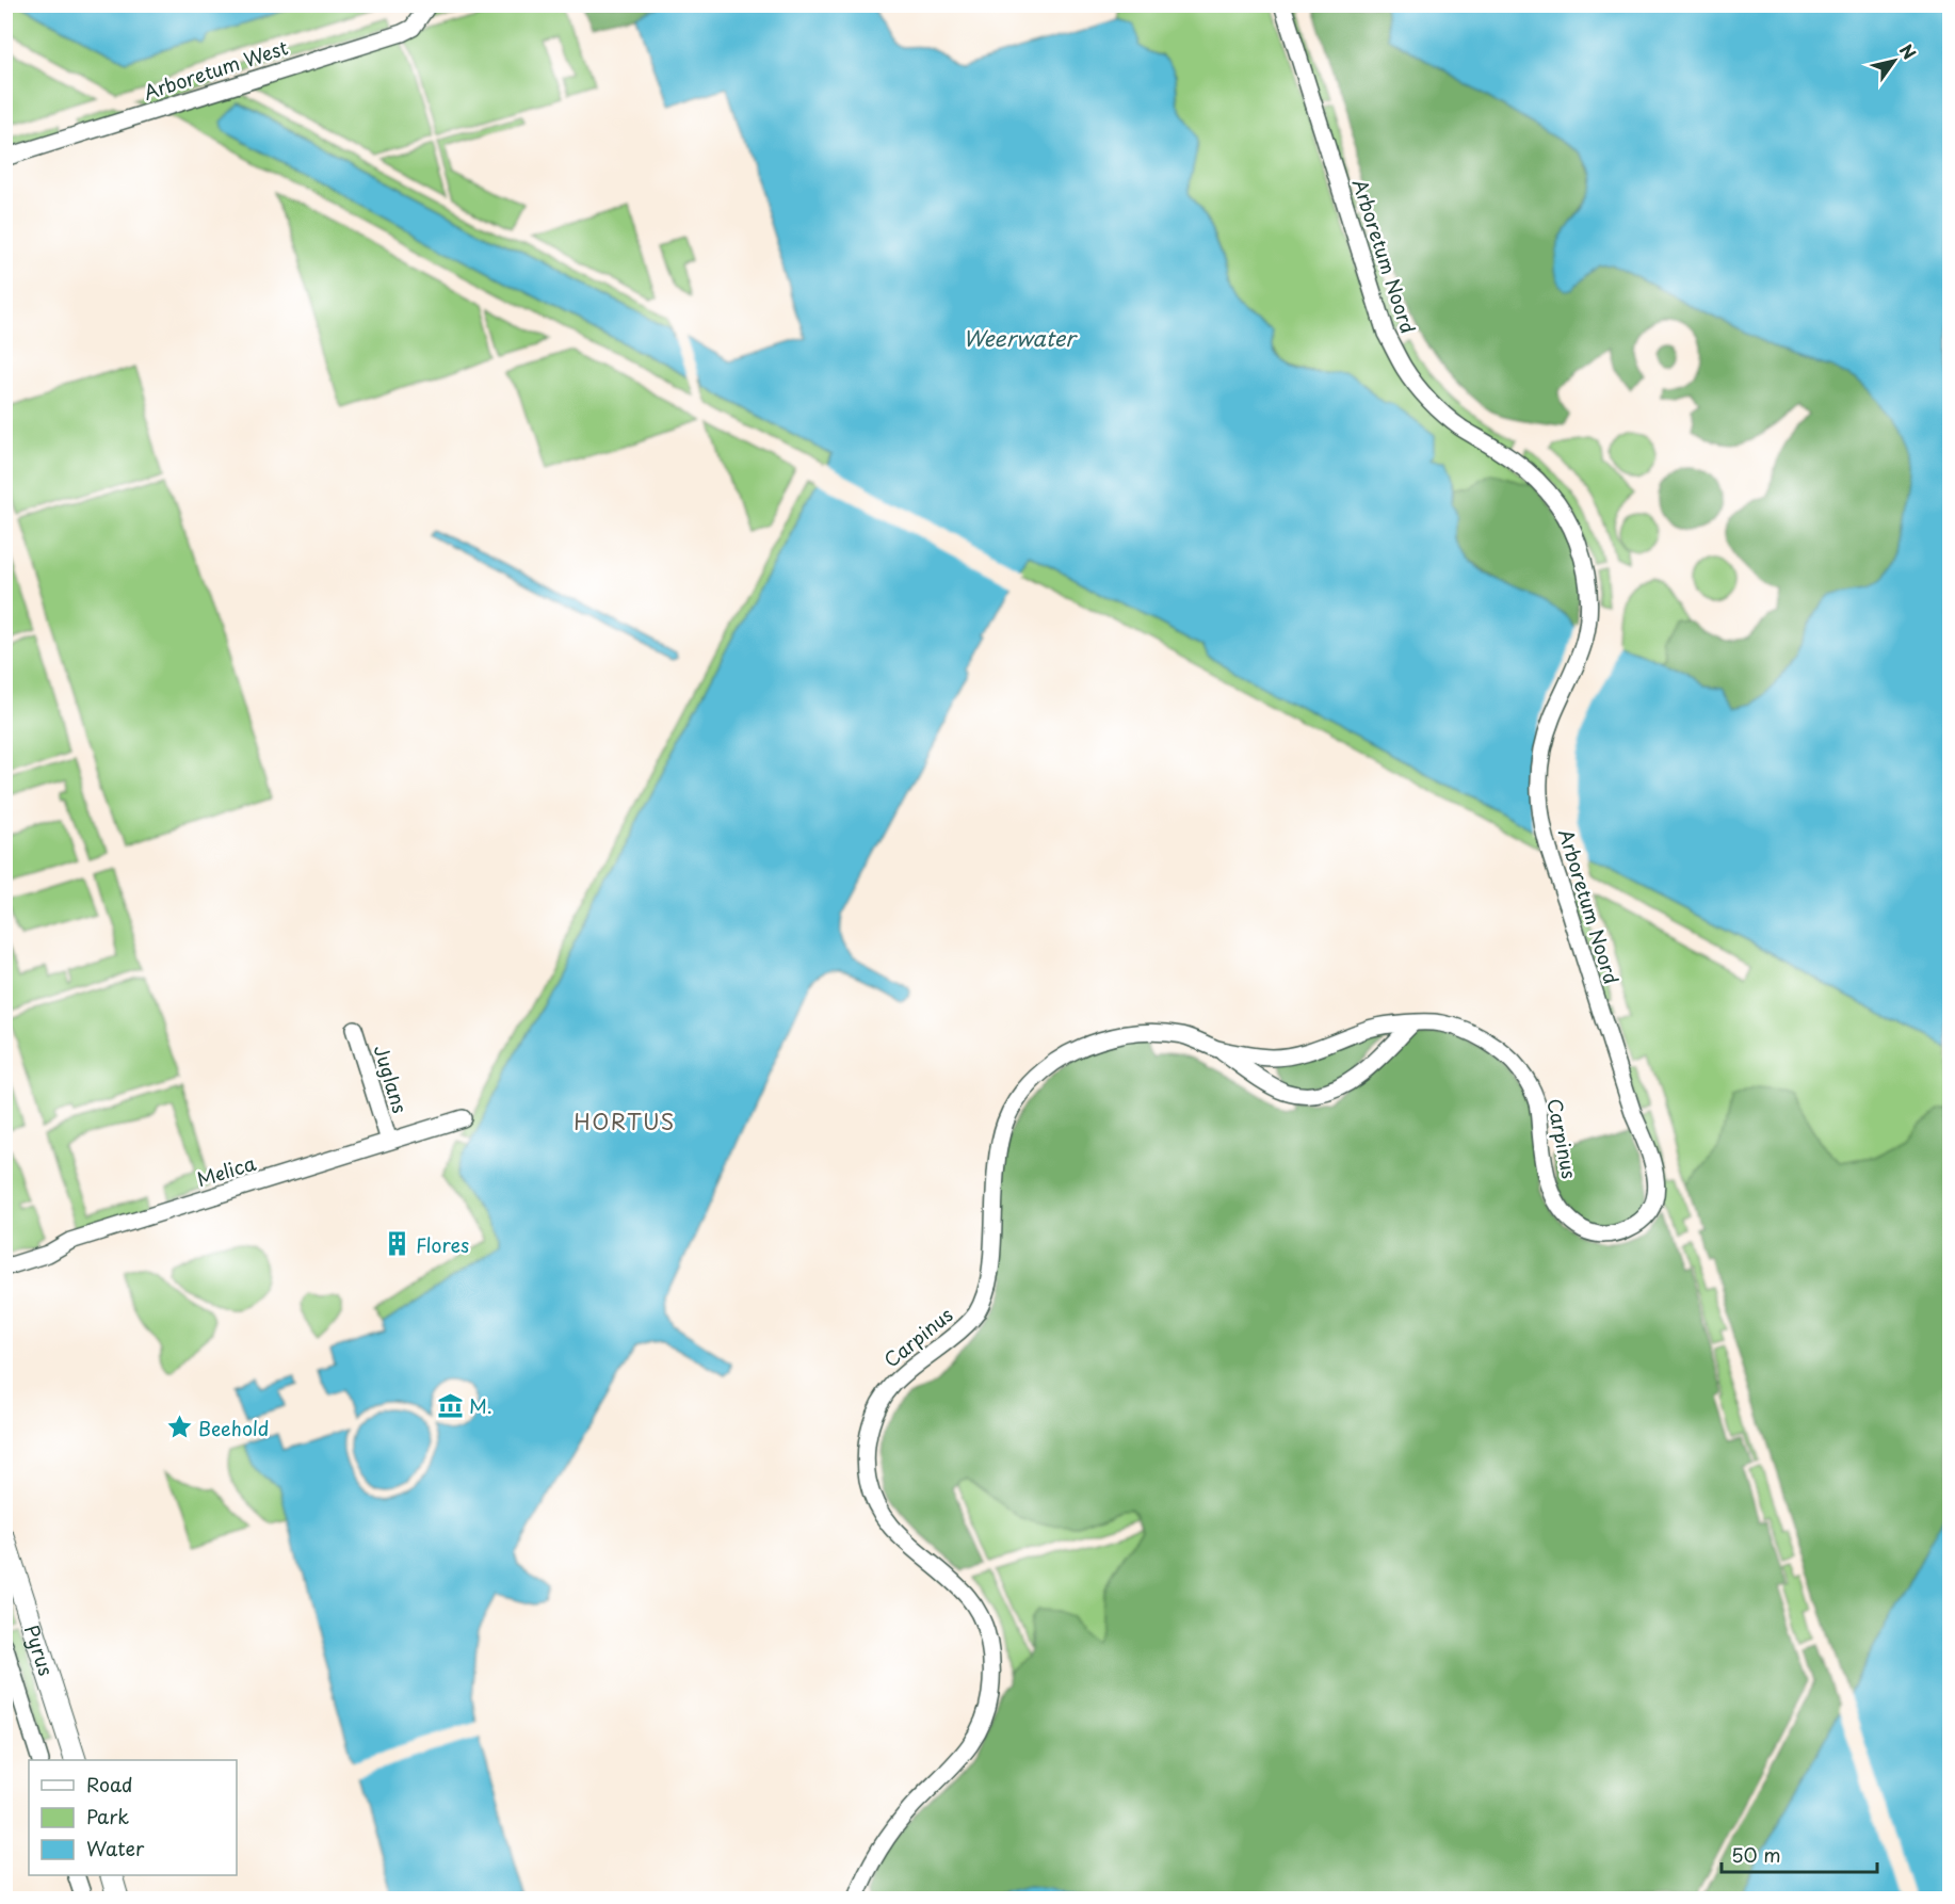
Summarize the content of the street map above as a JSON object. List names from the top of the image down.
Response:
{
  "streets": {
    "street": [
      "Arboretum West",
      "Arboretum Noord",
      "Juglans",
      "Carpinus",
      "Melica",
      "Pyrus"
    ]
  },
  "crossings": [
    ["Arboretum Noord", "Carpinus"],
    ["Juglans", "Melica"]
  ],
  "districts": ["HORTUS"],
  "water": ["Weerwater"],
  "places": {
    "building": ["Flores"],
    "museum": ["M."],
    "place": ["Beehold"]
  },
  "legend": ["Road", "Park", "Water"],
  "scale_bar": "50 m",
  "north": "top right"
}
